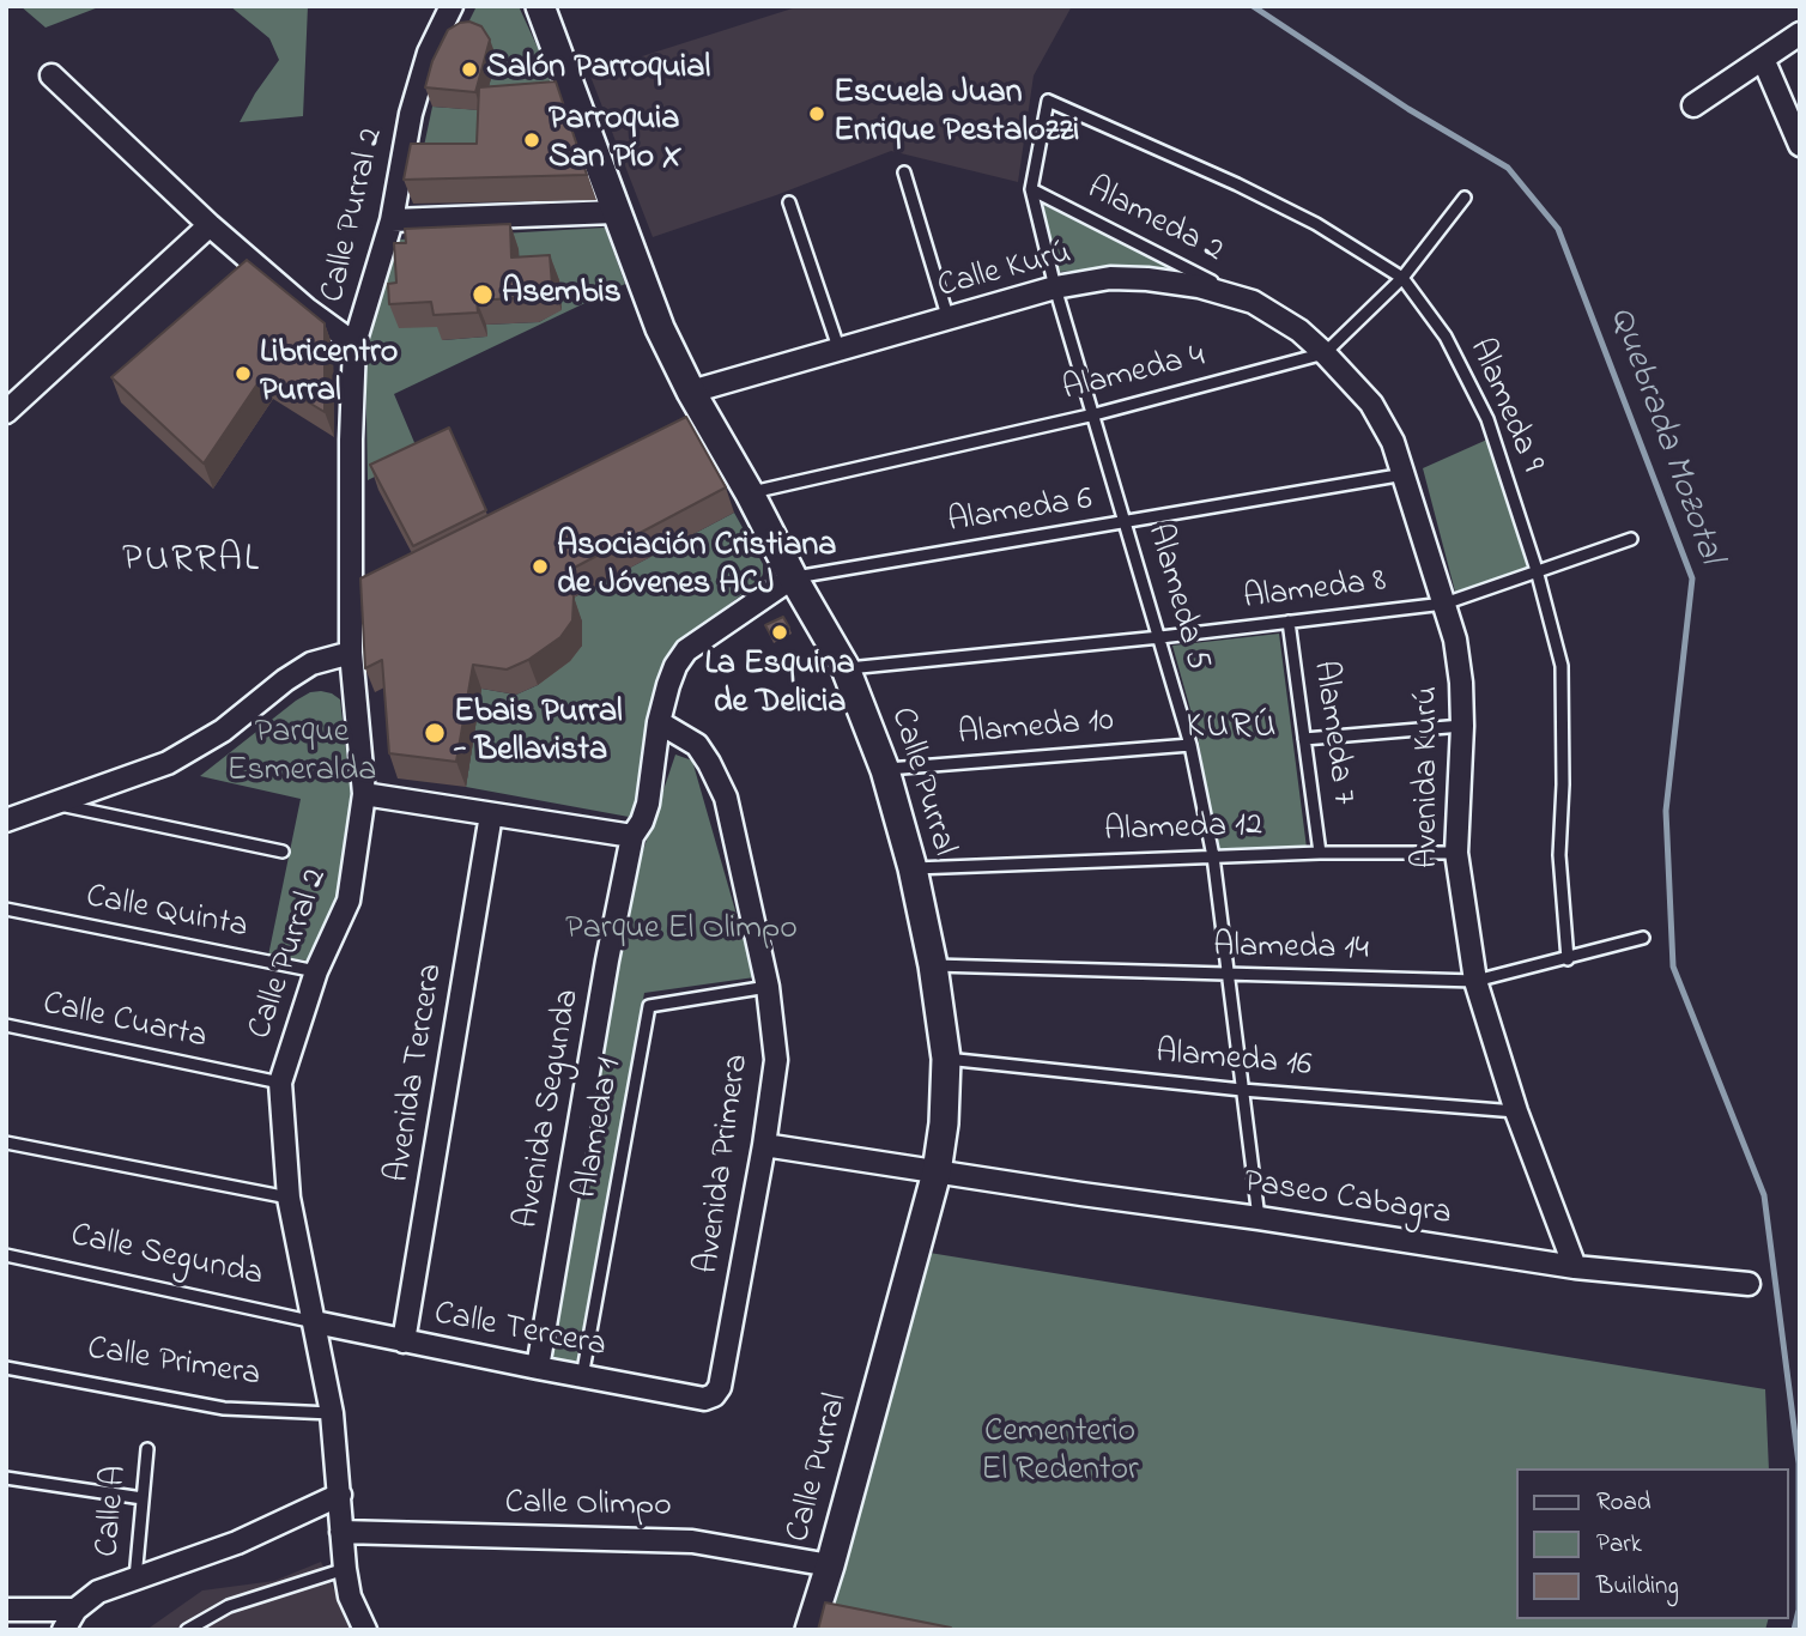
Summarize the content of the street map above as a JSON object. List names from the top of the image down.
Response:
{
  "streets": {
    "street": [
      "Calle Purral 2",
      "Calle Kurú",
      "Avenida Kurú",
      "Calle Purral",
      "Avenida Tercera",
      "Avenida Segunda",
      "Avenida Primera",
      "Paseo Cabagra",
      "Calle Tercera",
      "Calle Olimpo"
    ],
    "lane": [
      "Alameda 2",
      "Alameda 4",
      "Alameda 9",
      "Alameda 6",
      "Alameda 8",
      "Alameda 5",
      "Alameda 10",
      "Alameda 7",
      "Alameda 12",
      "Calle Quinta",
      "Alameda 14",
      "Calle Cuarta",
      "Alameda 16",
      "Alameda 1",
      "Calle Segunda",
      "Calle Primera",
      "Calle A"
    ]
  },
  "crossings": [
    ["Calle Purral 2", "Calle Quinta"],
    ["Calle Purral 2", "Calle Cuarta"],
    ["Calle Purral 2", "Calle Segunda"],
    ["Calle Purral 2", "Calle Tercera"],
    ["Calle Purral 2", "Calle Primera"],
    ["Calle Purral 2", "Calle Olimpo"],
    ["Alameda 2", "Calle Kurú"],
    ["Alameda 2", "Alameda 5"],
    ["Calle Kurú", "Alameda 4"],
    ["Calle Kurú", "Alameda 5"],
    ["Calle Kurú", "Avenida Kurú"],
    ["Calle Kurú", "Calle Purral"],
    ["Alameda 4", "Alameda 9"],
    ["Alameda 4", "Alameda 5"],
    ["Alameda 4", "Avenida Kurú"],
    ["Alameda 4", "Calle Purral"],
    ["Alameda 9", "Alameda 8"],
    ["Alameda 9", "Alameda 5"],
    ["Alameda 9", "Alameda 14"],
    ["Alameda 6", "Alameda 5"],
    ["Alameda 6", "Avenida Kurú"],
    ["Alameda 6", "Calle Purral"],
    ["Alameda 6", "Avenida Segunda"],
    ["Alameda 8", "Alameda 5"],
    ["Alameda 8", "Alameda 7"],
    ["Alameda 8", "Avenida Kurú"],
    ["Alameda 8", "Calle Purral"],
    ["Alameda 5", "Alameda 10"],
    ["Alameda 5", "Alameda 12"],
    ["Alameda 5", "Alameda 14"],
    ["Alameda 5", "Alameda 16"],
    ["Alameda 5", "Paseo Cabagra"],
    ["Alameda 10", "Calle Purral"],
    ["Alameda 7", "Alameda 12"],
    ["Avenida Kurú", "Alameda 12"],
    ["Avenida Kurú", "Alameda 14"],
    ["Avenida Kurú", "Alameda 16"],
    ["Avenida Kurú", "Paseo Cabagra"],
    ["Calle Purral", "Alameda 12"],
    ["Calle Purral", "Alameda 14"],
    ["Calle Purral", "Alameda 16"],
    ["Calle Purral", "Avenida Segunda"],
    ["Calle Purral", "Paseo Cabagra"],
    ["Calle Purral", "Calle Olimpo"],
    ["Avenida Tercera", "Calle Tercera"],
    ["Avenida Segunda", "Avenida Primera"],
    ["Avenida Segunda", "Calle Tercera"],
    ["Alameda 1", "Avenida Primera"],
    ["Alameda 1", "Calle Tercera"],
    ["Avenida Primera", "Calle Tercera"],
    ["Calle Segunda", "Calle Tercera"]
  ],
  "districts": ["PURRAL", "KURÚ"],
  "water": ["Quebrada Mozotal"],
  "parks": ["Parque Esmeralda", "Parque El Olimpo", "Cementerio El Redentor"],
  "places": [
    "Salón Parroquial",
    "Escuela Juan Enrique Pestalozzi",
    "Parroquia San Pío X",
    "Asembis",
    "Libricentro Purral",
    "Asociación Cristiana de Jóvenes ACJ",
    "La Esquina de Delicia",
    "Ebais Purral - Bellavista"
  ],
  "legend": ["Road", "Park", "Building"]
}
